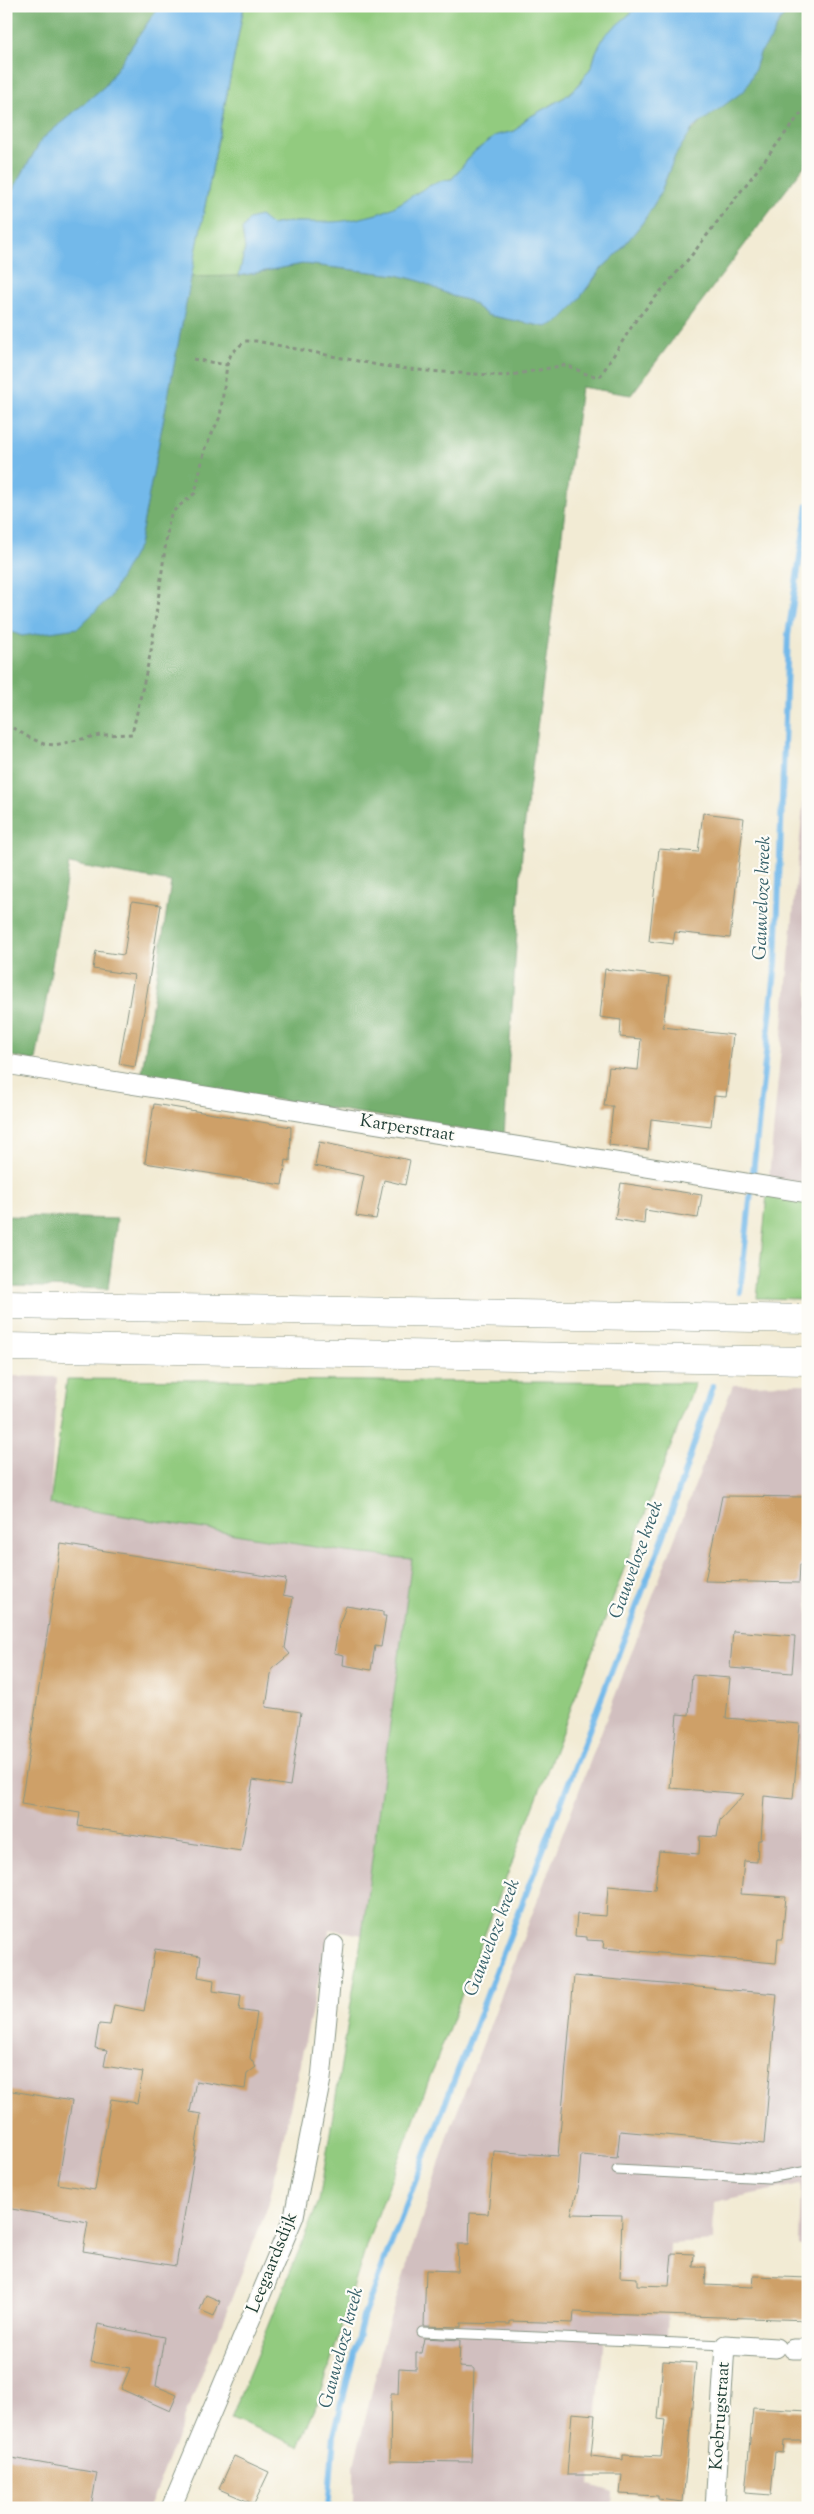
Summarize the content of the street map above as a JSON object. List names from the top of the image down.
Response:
{
  "streets": {
    "street": ["Karperstraat", "Leegaardsdijk", "Koebrugstraat"]
  },
  "water": ["Gauweloze kreek"]
}
